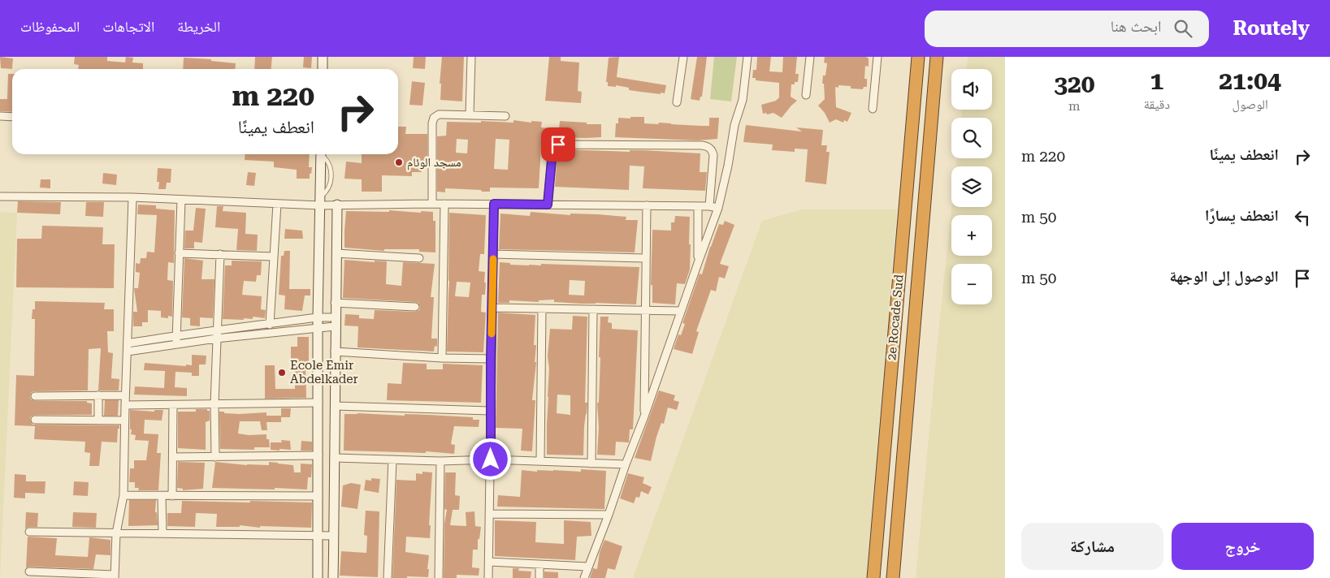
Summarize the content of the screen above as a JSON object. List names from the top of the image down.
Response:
{
  "streets": {
    "highway": ["2e Rocade Sud"]
  },
  "places": ["مسجد الوئام", "Ecole Emir Abdelkader"],
  "page": {
    "header": "Routely",
    "search": "ابحث هنا",
    "nav": ["الخريطة", "الاتجاهات", "المحفوظات"],
    "eta": [
      "21:04",
      "الوصول",
      "1",
      "دقيقة",
      "320",
      "m"
    ],
    "map_buttons": ["+", "−"],
    "turn": ["220 m", "انعطف يمينًا"],
    "list": [
      {
        "name": "انعطف يمينًا",
        "value": "220 m"
      },
      {
        "name": "انعطف يسارًا",
        "value": "50 m"
      },
      {
        "name": "الوصول إلى الوجهة",
        "value": "50 m"
      }
    ],
    "buttons": ["خروج", "مشاركة"]
  }
}
